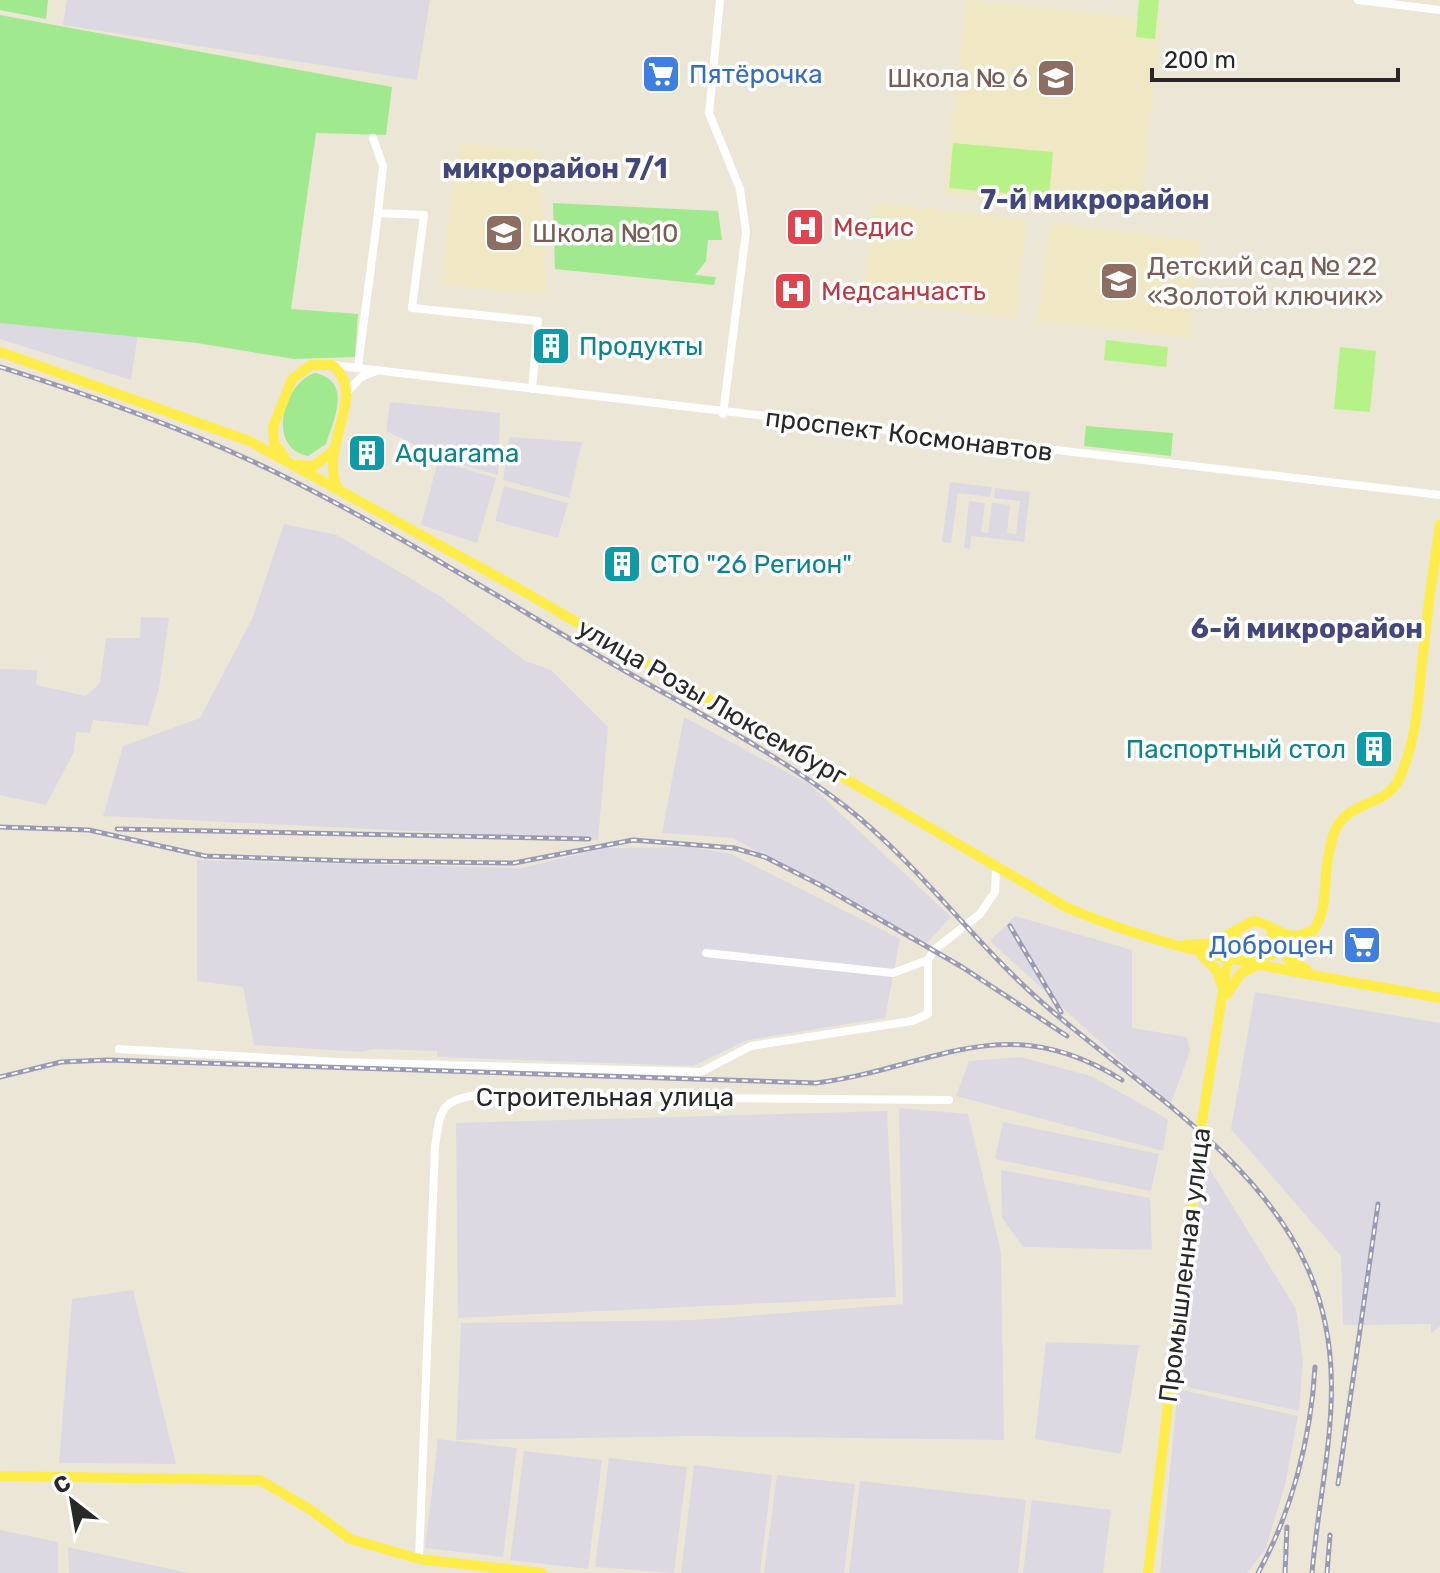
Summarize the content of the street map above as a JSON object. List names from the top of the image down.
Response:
{
  "streets": {
    "main road": ["улица Розы Люксембург", "Строительная улица", "Промышленная улица"],
    "street": ["проспект Космонавтов"]
  },
  "crossings": [
    ["проспект Космонавтов", "улица Розы Люксембург"],
    ["улица Розы Люксембург", "Промышленная улица"]
  ],
  "districts": ["микрорайон 7/1", "7-й микрорайон", "6-й микрорайон"],
  "places": {
    "supermarket": ["Пятёрочка", "Доброцен"],
    "school or university": ["Школа № 6", "Школа №10", "Детский сад № 22 «Золотой ключик»"],
    "hospital": ["Медис", "Медсанчасть"],
    "building": [
      "Продукты",
      "Aquarama",
      "СТО \"26 Регион\"",
      "Паспортный стол"
    ]
  },
  "scale_bar": "200 m",
  "north": "top left"
}
